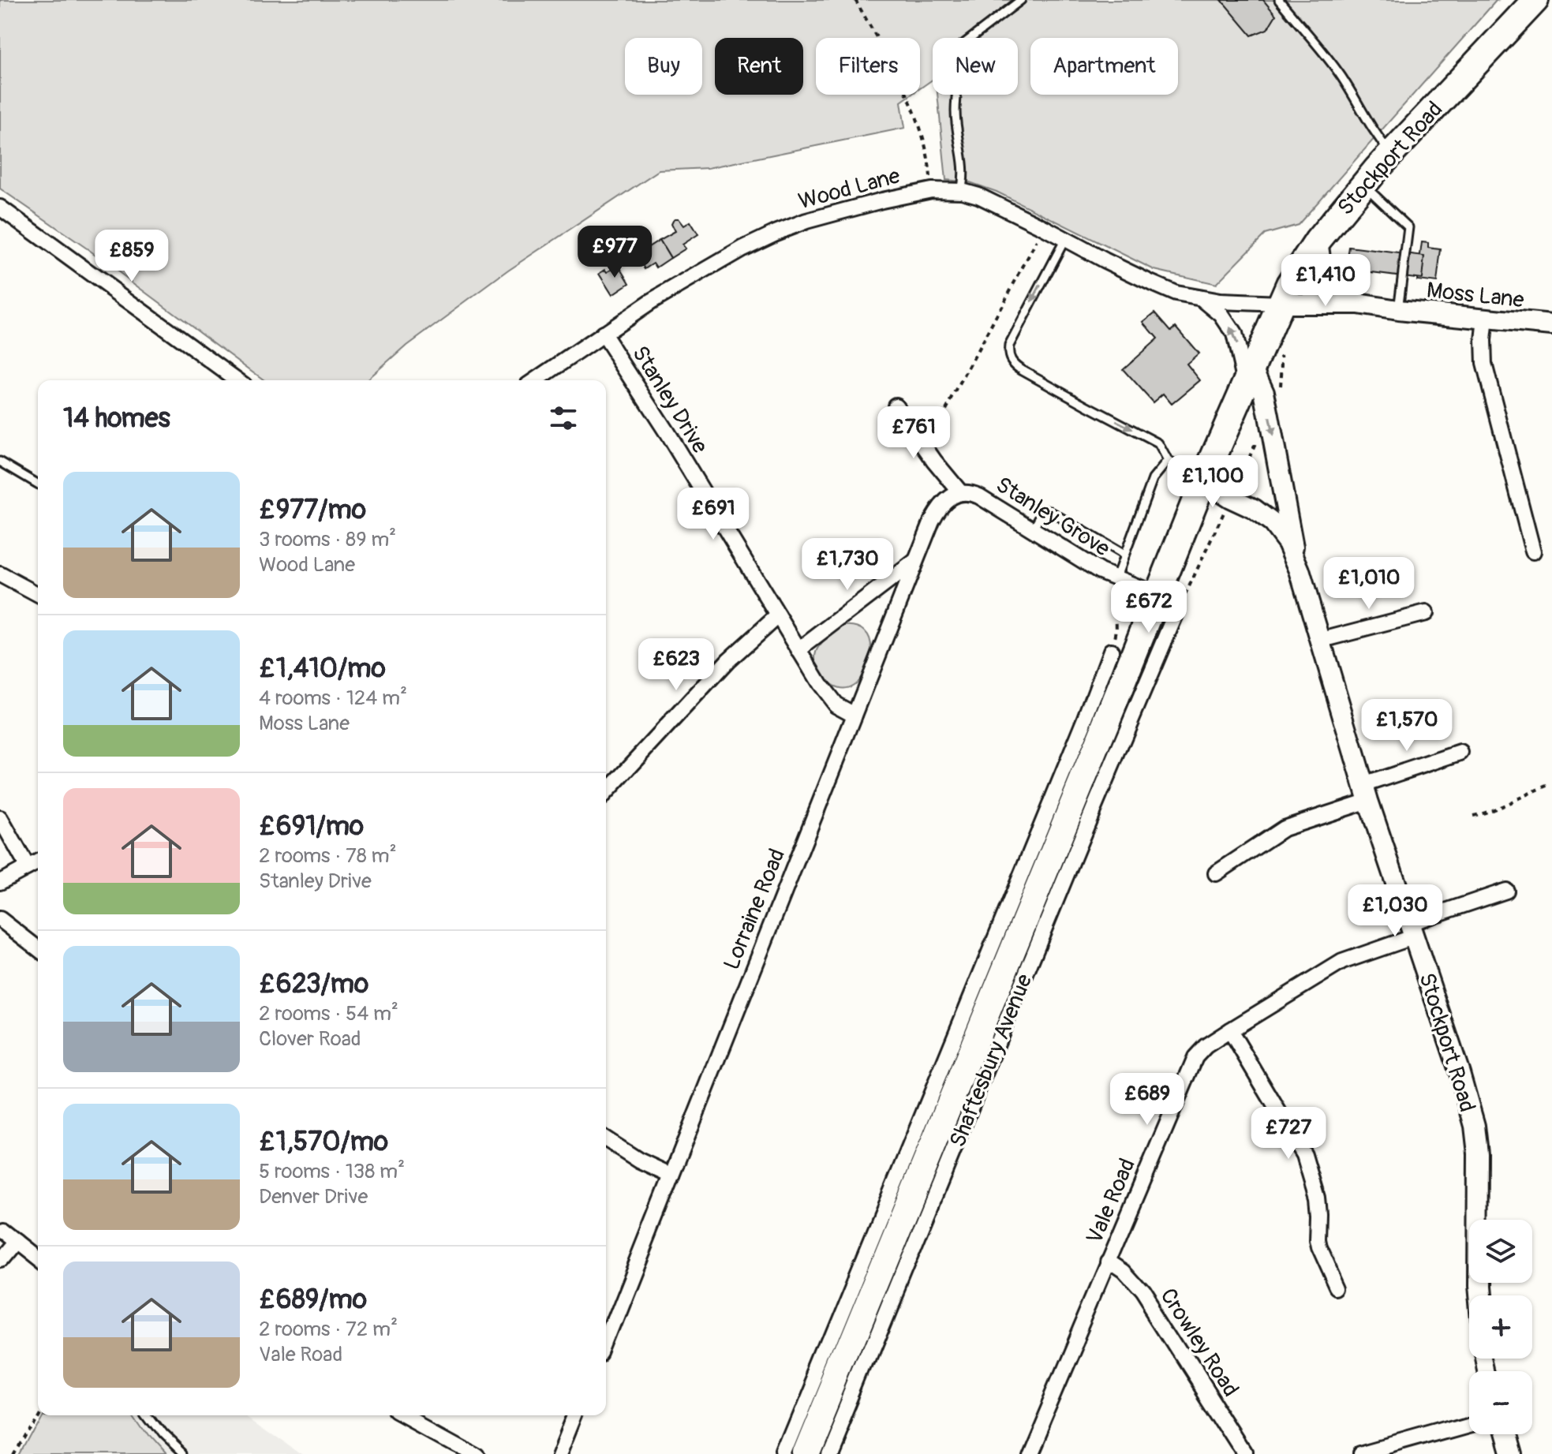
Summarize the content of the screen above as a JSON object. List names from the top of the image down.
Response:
{
  "streets": {
    "highway": ["Stockport Road", "Shaftesbury Avenue"],
    "main road": ["Moss Lane"],
    "street": [
      "Wood Lane",
      "Stanley Drive",
      "Stanley Grove",
      "Lorraine Road",
      "Vale Road",
      "Crowley Road"
    ]
  },
  "crossings": [
    ["Stockport Road", "Wood Lane"],
    ["Stockport Road", "Moss Lane"],
    ["Stockport Road", "Shaftesbury Avenue"],
    ["Stockport Road", "Vale Road"],
    ["Wood Lane", "Moss Lane"],
    ["Wood Lane", "Stanley Drive"],
    ["Stanley Drive", "Lorraine Road"],
    ["Stanley Grove", "Lorraine Road"],
    ["Stanley Grove", "Shaftesbury Avenue"],
    ["Vale Road", "Crowley Road"]
  ],
  "page": {
    "chip": [
      "Buy",
      "Rent",
      "Filters",
      "New",
      "Apartment"
    ],
    "price": [
      "£977",
      "£859",
      "£1,410",
      "£761",
      "£1,100",
      "£691",
      "£1,730",
      "£1,010",
      "£672",
      "£623",
      "£1,570",
      "£1,030",
      "£689",
      "£727"
    ],
    "heading": "14 homes",
    "list": [
      {
        "name": "£977/mo",
        "note": "3 rooms · 89 m² · Wood Lane"
      },
      {
        "name": "£1,410/mo",
        "note": "4 rooms · 124 m² · Moss Lane"
      },
      {
        "name": "£691/mo",
        "note": "2 rooms · 78 m² · Stanley Drive"
      },
      {
        "name": "£623/mo",
        "note": "2 rooms · 54 m² · Clover Road"
      },
      {
        "name": "£1,570/mo",
        "note": "5 rooms · 138 m² · Denver Drive"
      },
      {
        "name": "£689/mo",
        "note": "2 rooms · 72 m² · Vale Road"
      }
    ],
    "map_buttons": ["+", "−"]
  }
}
